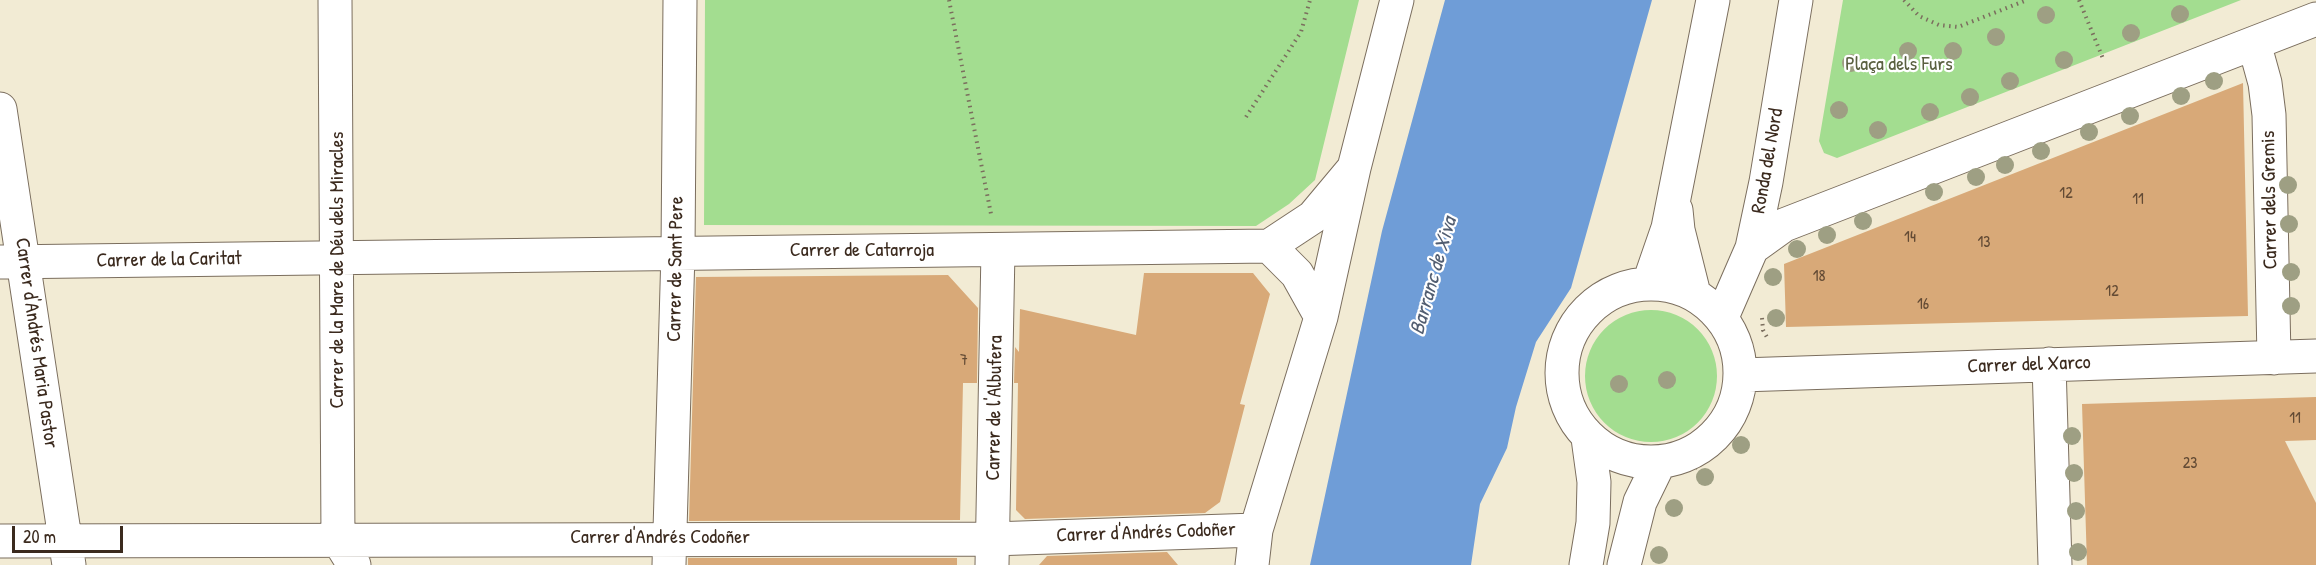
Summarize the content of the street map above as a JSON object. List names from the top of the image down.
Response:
{
  "streets": {
    "street": [
      "Ronda del Nord",
      "Carrer dels Gremis",
      "Carrer de Catarroja",
      "Carrer de la Caritat",
      "Carrer de Sant Pere",
      "Carrer de la Mare de Déu dels Miracles",
      "Carrer d'Andrés Maria Pastor",
      "Carrer del Xarco",
      "Carrer de l'Albufera",
      "Carrer d'Andrés Codoñer"
    ]
  },
  "crossings": [
    ["Ronda del Nord", "Carrer del Xarco"],
    ["Carrer dels Gremis", "Carrer del Xarco"],
    ["Carrer de Catarroja", "Carrer de la Caritat"],
    ["Carrer de Catarroja", "Carrer de Sant Pere"],
    ["Carrer de Catarroja", "Carrer de la Mare de Déu dels Miracles"],
    ["Carrer de Catarroja", "Carrer de l'Albufera"],
    ["Carrer de la Caritat", "Carrer de la Mare de Déu dels Miracles"],
    ["Carrer de la Caritat", "Carrer d'Andrés Maria Pastor"],
    ["Carrer de Sant Pere", "Carrer d'Andrés Codoñer"],
    ["Carrer de la Mare de Déu dels Miracles", "Carrer d'Andrés Codoñer"],
    ["Carrer d'Andrés Maria Pastor", "Carrer d'Andrés Codoñer"],
    ["Carrer de l'Albufera", "Carrer d'Andrés Codoñer"]
  ],
  "water": ["Barranc de Xiva"],
  "parks": ["Plaça dels Furs"],
  "house_numbers": [
    "12",
    "11",
    "14",
    "13",
    "18",
    "12",
    "16",
    "7",
    "11",
    "23"
  ],
  "scale_bar": "20 m"
}
